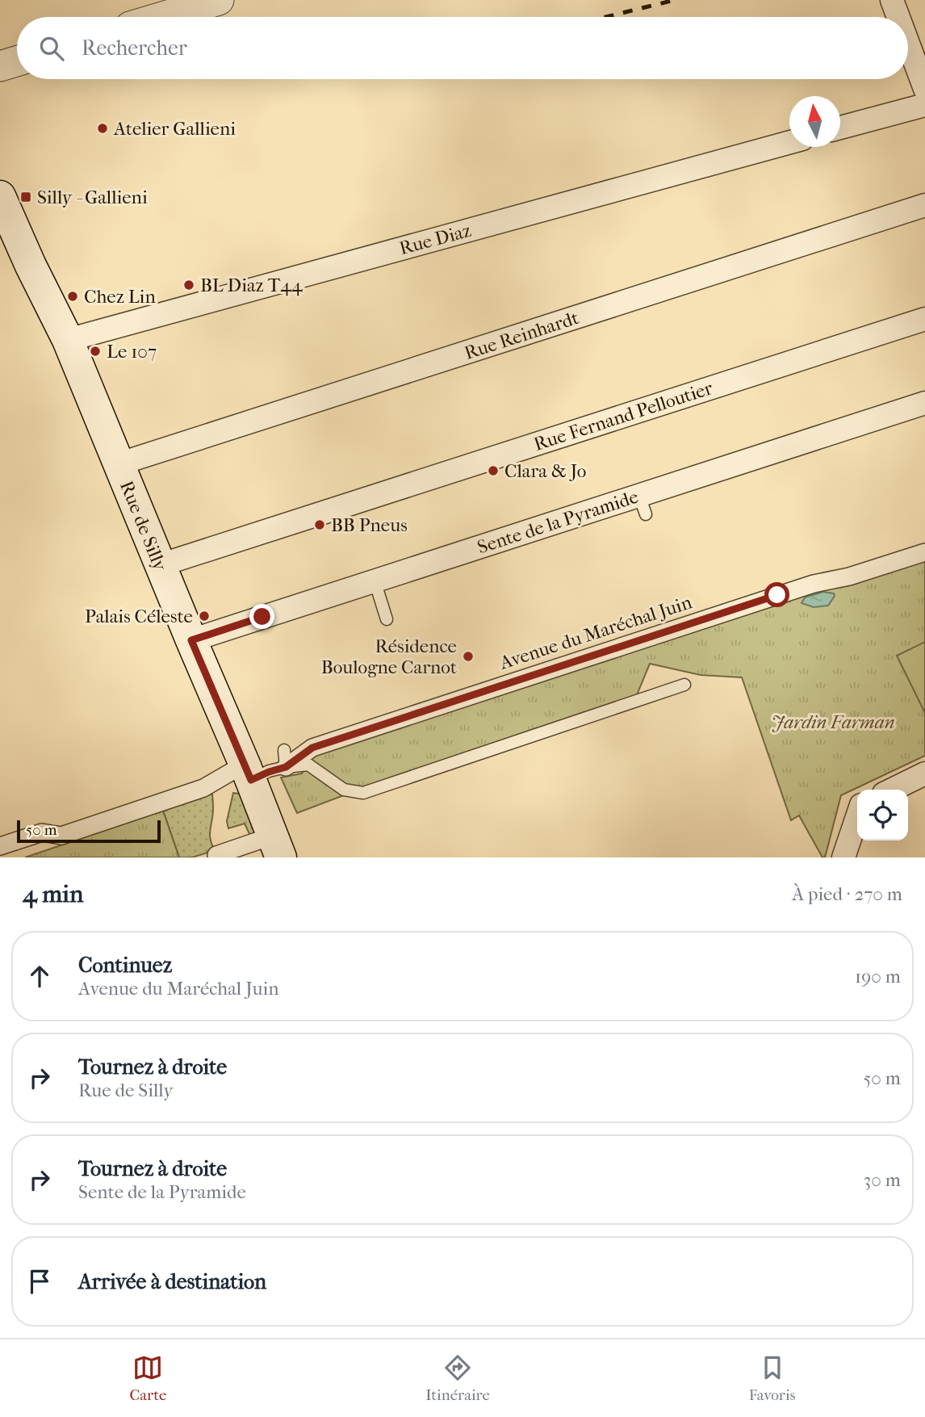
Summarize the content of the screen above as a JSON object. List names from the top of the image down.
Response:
{
  "streets": {
    "main road": ["Rue de Silly"],
    "street": [
      "Rue Diaz",
      "Rue Reinhardt",
      "Rue Fernand Pelloutier",
      "Sente de la Pyramide",
      "Avenue du Maréchal Juin"
    ]
  },
  "crossings": [
    ["Rue Diaz", "Rue de Silly"],
    ["Rue Reinhardt", "Rue de Silly"],
    ["Rue Fernand Pelloutier", "Rue de Silly"],
    ["Sente de la Pyramide", "Rue de Silly"],
    ["Rue de Silly", "Avenue du Maréchal Juin"]
  ],
  "parks": ["Jardin Farman"],
  "places": {
    "other": [
      "Atelier Gallieni",
      "BL Diaz T44",
      "Chez Lin",
      "Le 107",
      "Clara & Jo",
      "BB Pneus",
      "Palais Céleste",
      "Résidence Boulogne Carnot"
    ],
    "transit": ["Silly - Gallieni"]
  },
  "scale_bar": "50 m",
  "north": "top",
  "page": {
    "search": "Rechercher",
    "scale": "50 m",
    "heading": ["4 min", "À pied · 270 m"],
    "list": [
      ["Continuez", "Avenue du Maréchal Juin", "190 m"],
      ["Tournez à droite", "Rue de Silly", "50 m"],
      ["Tournez à droite", "Sente de la Pyramide", "30 m"],
      "Arrivée à destination"
    ],
    "nav": ["Carte", "Itinéraire", "Favoris"]
  }
}
